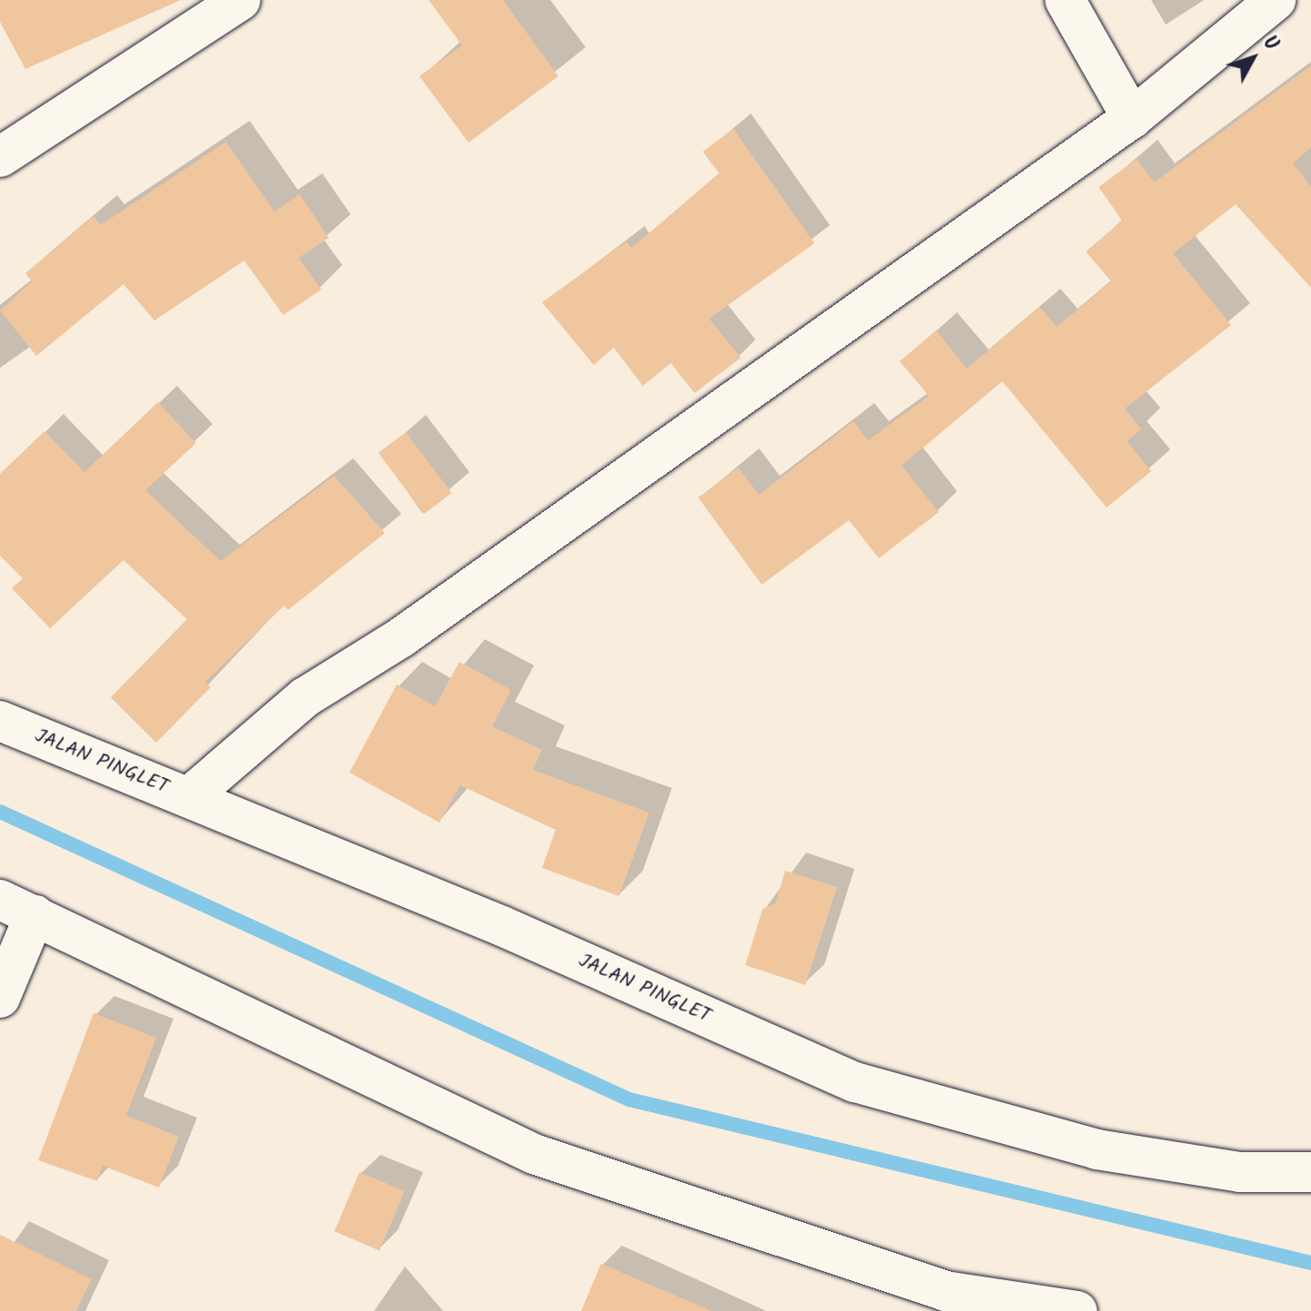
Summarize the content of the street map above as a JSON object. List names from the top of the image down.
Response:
{
  "streets": {
    "street": ["JALAN PINGLET"]
  },
  "north": "top right"
}
